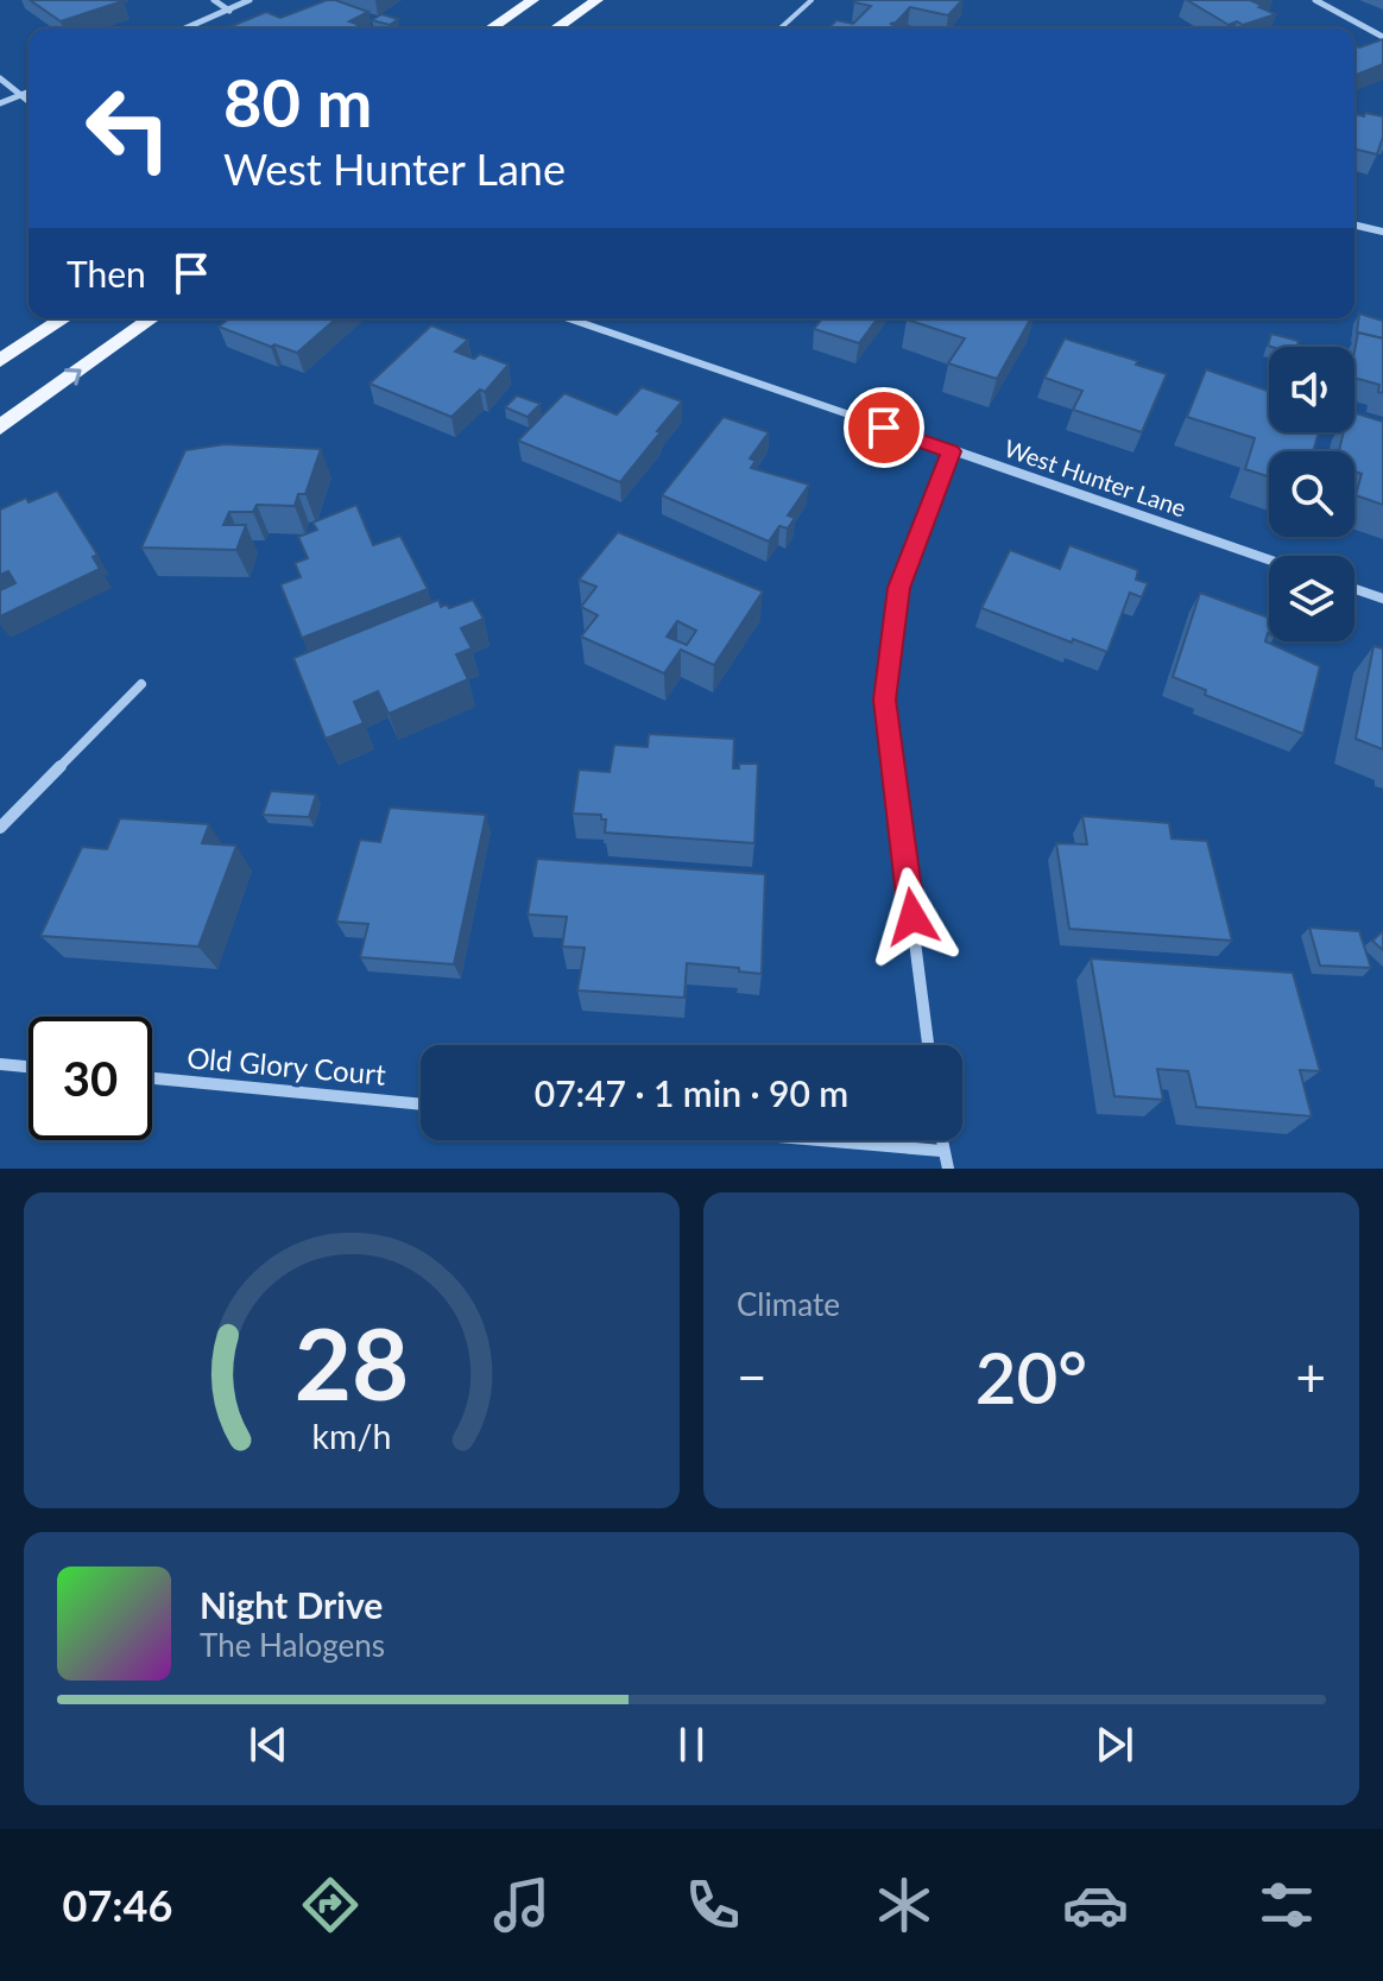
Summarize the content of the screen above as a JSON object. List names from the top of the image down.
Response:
{
  "streets": {
    "street": ["West Hunter Lane", "Old Glory Court"]
  },
  "page": {
    "turn": ["80 m", "West Hunter Lane"],
    "then": "Then",
    "limit": "30",
    "trip": "07:47 · 1 min · 90 m",
    "tile": "Climate",
    "heat": ["−", "20°", "+"],
    "song": ["Night Drive", "The Halogens"],
    "tabs": "07:46",
    "gauge": ["28", "km/h"]
  }
}
